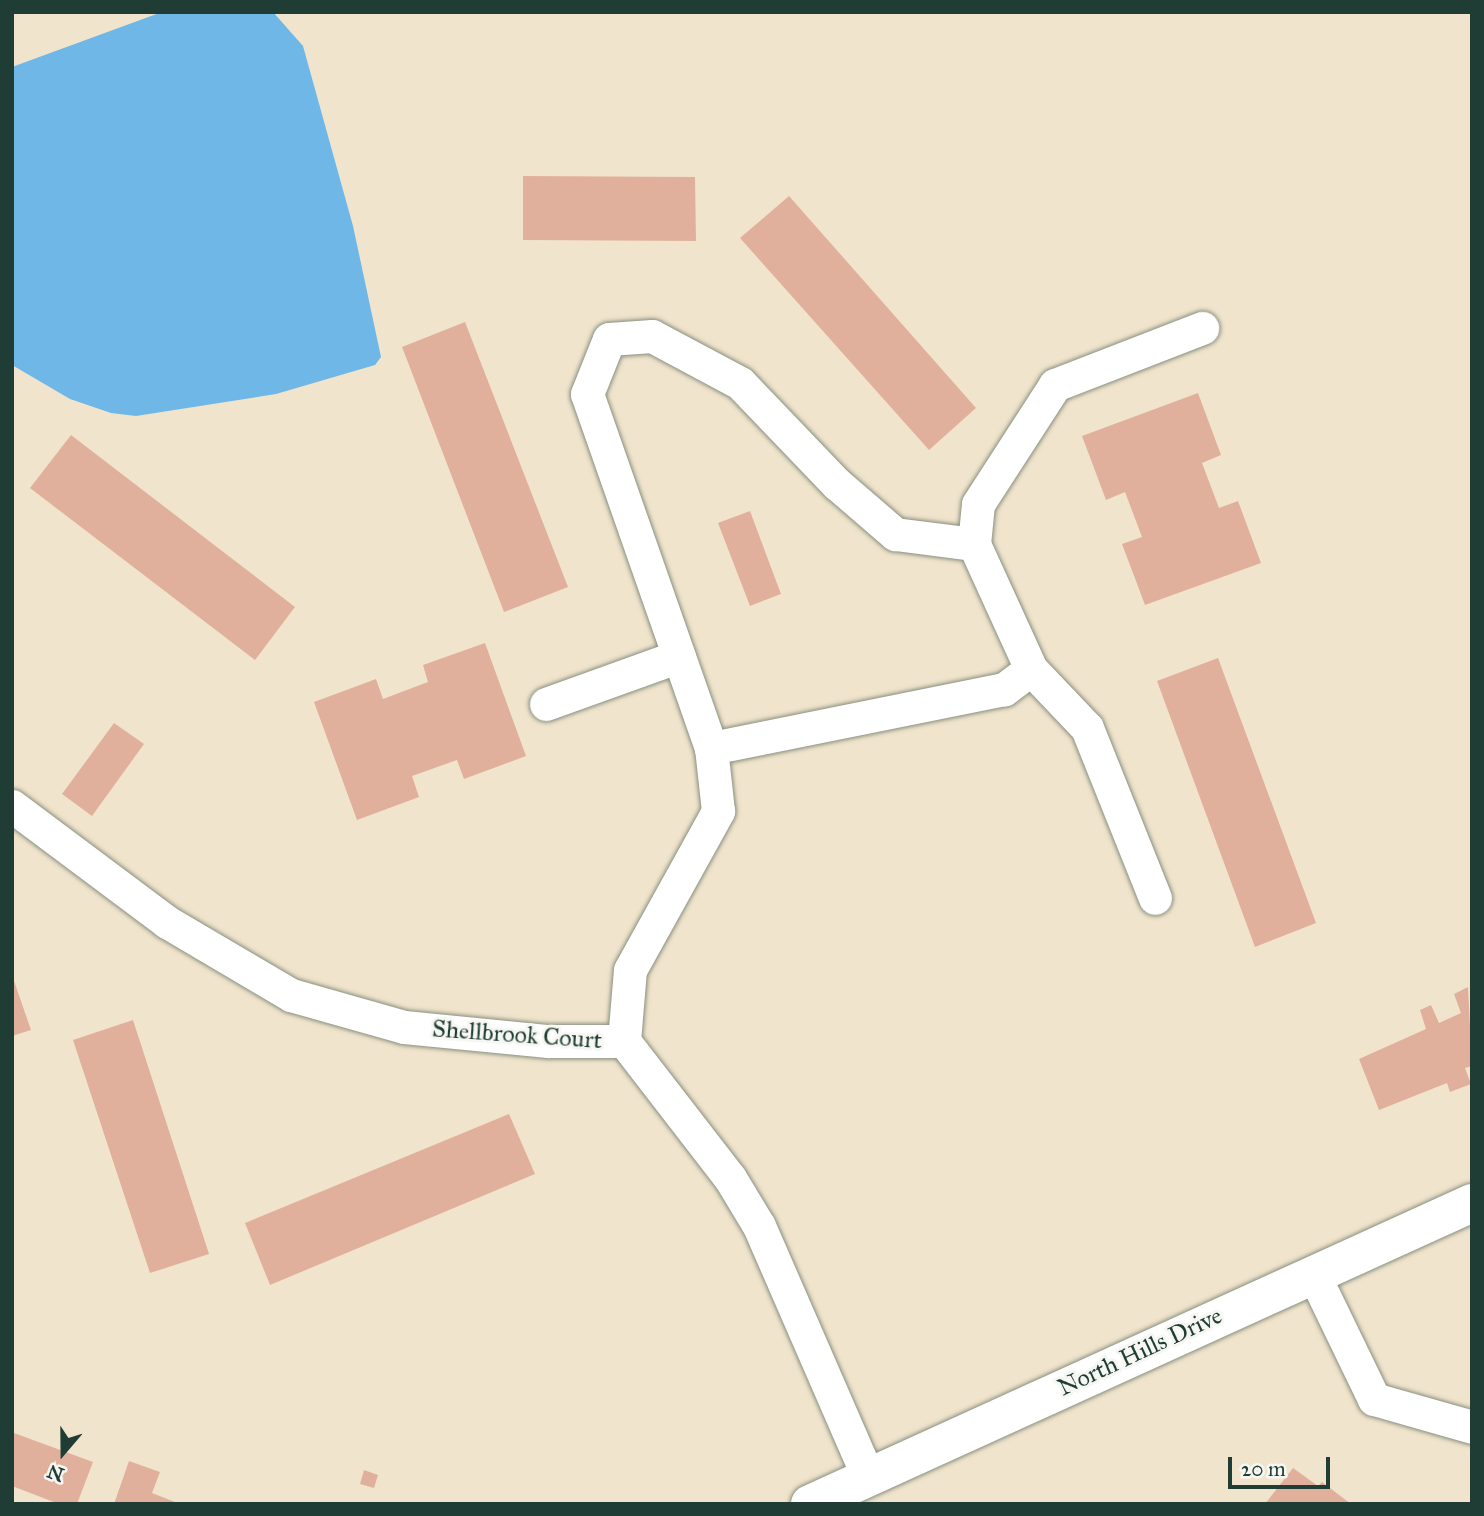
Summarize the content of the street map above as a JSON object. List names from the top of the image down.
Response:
{
  "streets": {
    "main road": ["North Hills Drive"],
    "street": ["Shellbrook Court"]
  },
  "crossings": [
    ["Shellbrook Court", "North Hills Drive"]
  ],
  "scale_bar": "20 m",
  "north": "bottom"
}
